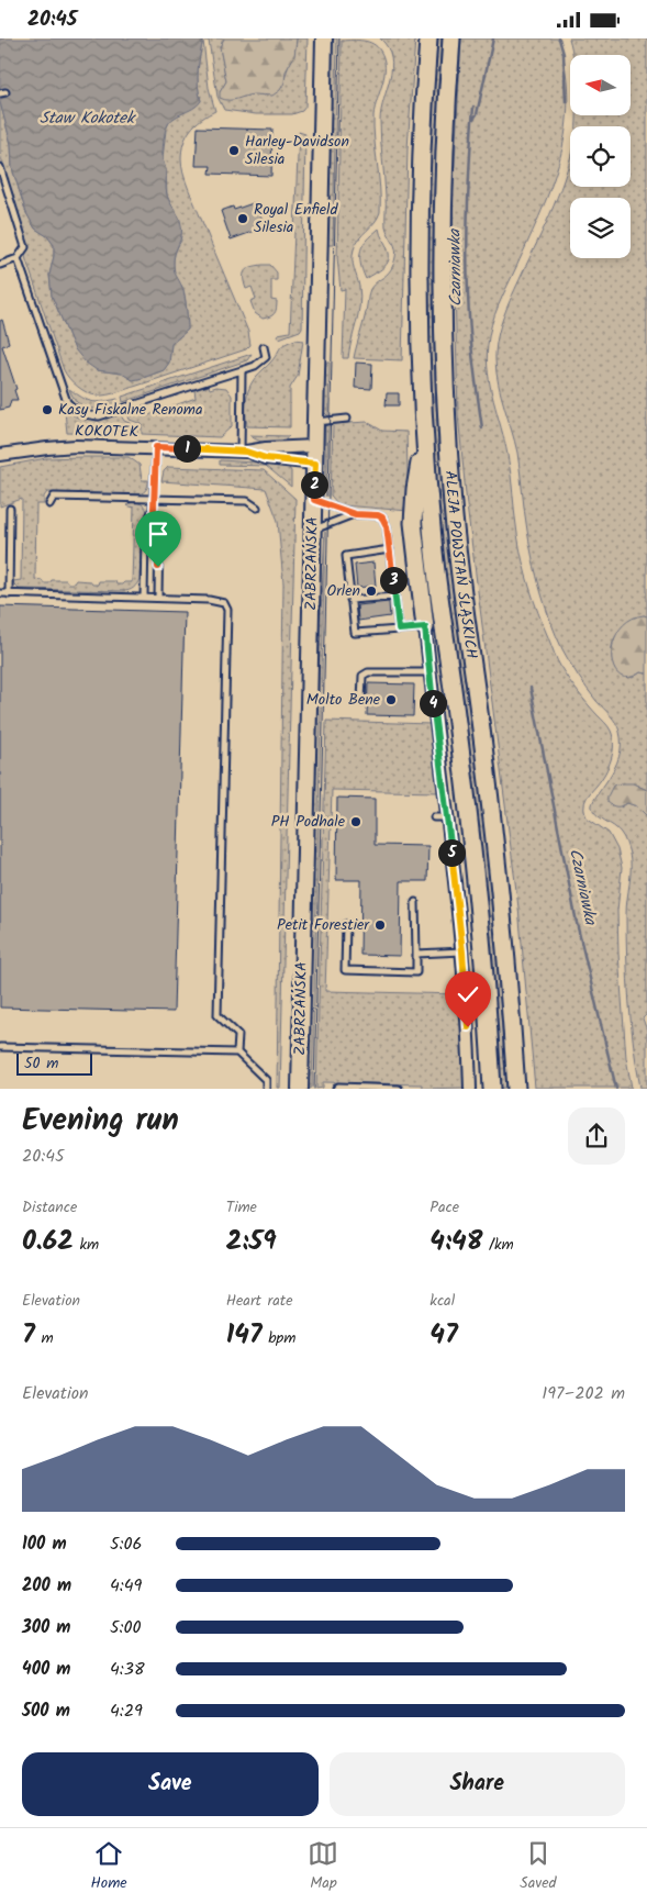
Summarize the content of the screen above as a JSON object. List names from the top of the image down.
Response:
{
  "streets": {
    "main road": ["ZABRZAŃSKA", "ALEJA POWSTAŃ ŚLĄSKICH"],
    "street": ["KOKOTEK"]
  },
  "crossings": [
    ["KOKOTEK", "ZABRZAŃSKA"]
  ],
  "water": ["Staw Kokotek", "Czarniawka"],
  "places": [
    "Harley-Davidson Silesia",
    "Royal Enfield Silesia",
    "Kasy Fiskalne Renoma",
    "Orlen",
    "Molto Bene",
    "PH Podhale",
    "Petit Forestier"
  ],
  "scale_bar": "50 m",
  "north": "left",
  "page": {
    "status": "20:45",
    "pins": [
      "1",
      "2",
      "3",
      "4",
      "5"
    ],
    "scale": "50 m",
    "heading": ["Evening run", "20:45"],
    "stats": [
      ["Distance", "0.62 km"],
      ["Time", "2:59"],
      ["Pace", "4:48 /km"],
      ["Elevation", "7 m"],
      ["Heart rate", "147 bpm"],
      ["kcal", "47"]
    ],
    "chart": ["Elevation", "197–202 m"],
    "list": [
      {
        "name": "100 m",
        "note": "5:06"
      },
      {
        "name": "200 m",
        "note": "4:49"
      },
      {
        "name": "300 m",
        "note": "5:00"
      },
      {
        "name": "400 m",
        "note": "4:38"
      },
      {
        "name": "500 m",
        "note": "4:29"
      }
    ],
    "buttons": ["Save", "Share"],
    "tabs": ["Home", "Map", "Saved"]
  }
}
